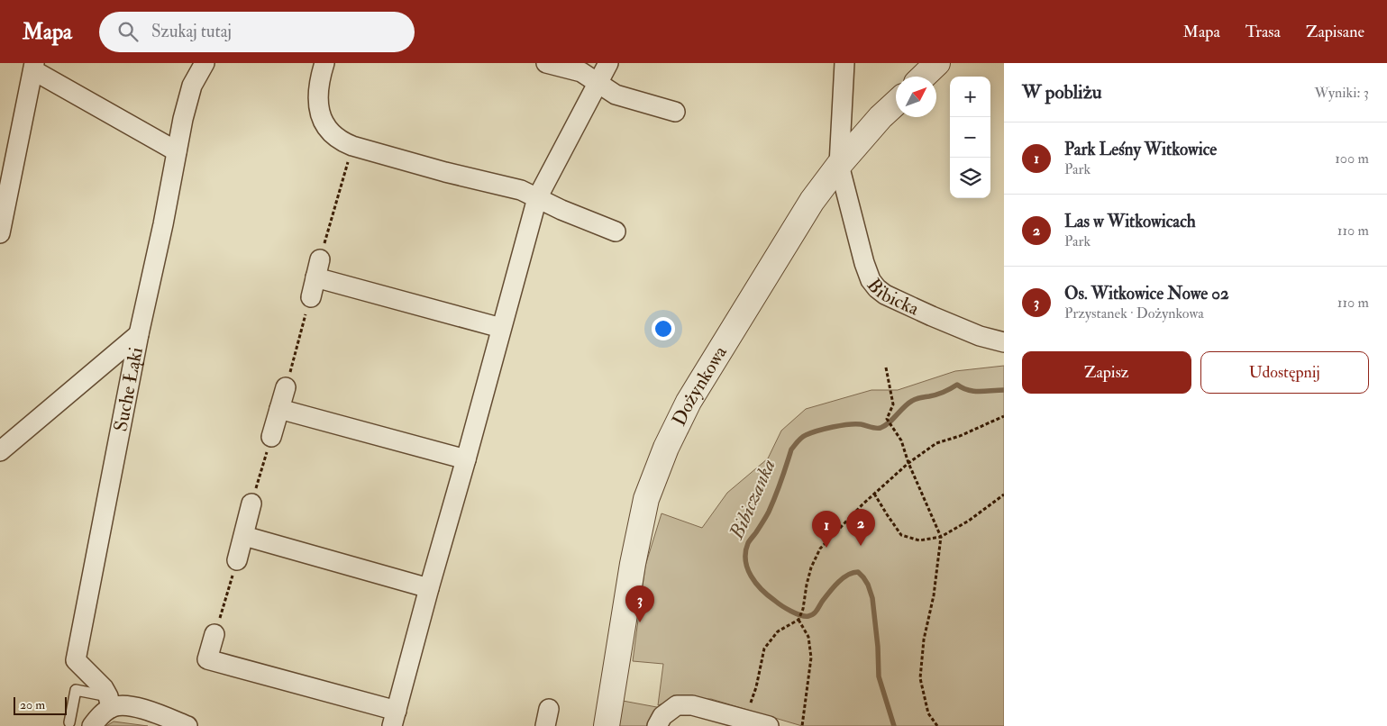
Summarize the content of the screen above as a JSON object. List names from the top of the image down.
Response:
{
  "streets": {
    "street": ["Bibicka", "Dożynkowa", "Suche Łąki"]
  },
  "crossings": [
    ["Bibicka", "Dożynkowa"]
  ],
  "water": ["Bibiczanka"],
  "scale_bar": "20 m",
  "north": "top right",
  "page": {
    "header": "Mapa",
    "search": "Szukaj tutaj",
    "nav": ["Mapa", "Trasa", "Zapisane"],
    "heading": ["W pobliżu", "Wyniki: 3"],
    "map_buttons": ["+", "−"],
    "list": [
      {
        "mark": "1",
        "name": "Park Leśny Witkowice",
        "note": "Park",
        "value": "100 m"
      },
      {
        "mark": "2",
        "name": "Las w Witkowicach",
        "note": "Park",
        "value": "110 m"
      },
      {
        "mark": "3",
        "name": "Os. Witkowice Nowe 02",
        "note": "Przystanek · Dożynkowa",
        "value": "110 m"
      }
    ],
    "buttons": ["Zapisz", "Udostępnij"],
    "pins": ["2", "1", "3"],
    "scale": "20 m"
  }
}
